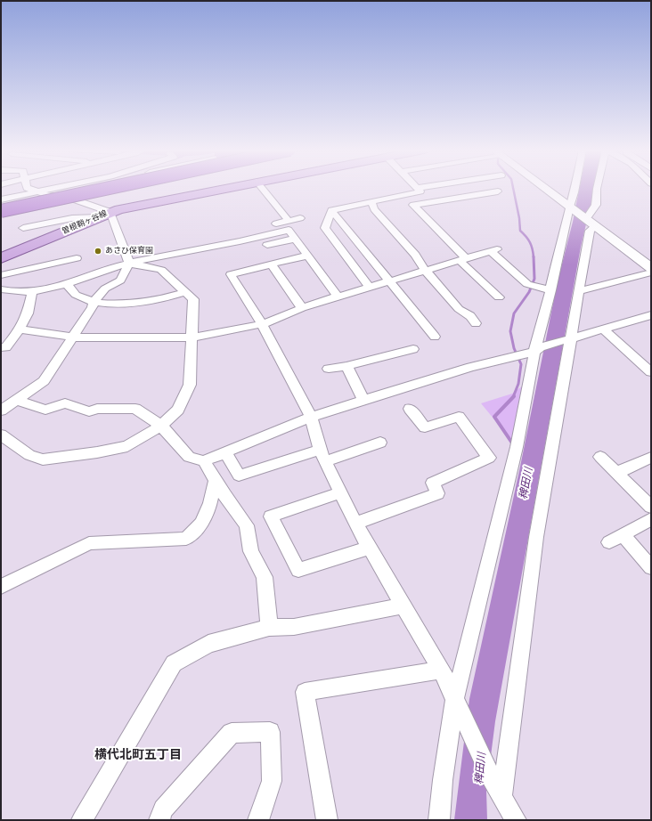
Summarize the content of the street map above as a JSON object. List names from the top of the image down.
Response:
{
  "streets": {
    "main road": ["曽根鞘ヶ谷線"]
  },
  "districts": ["横代北町五丁目"],
  "water": ["稗田川"],
  "places": ["あさひ保育園"]
}
